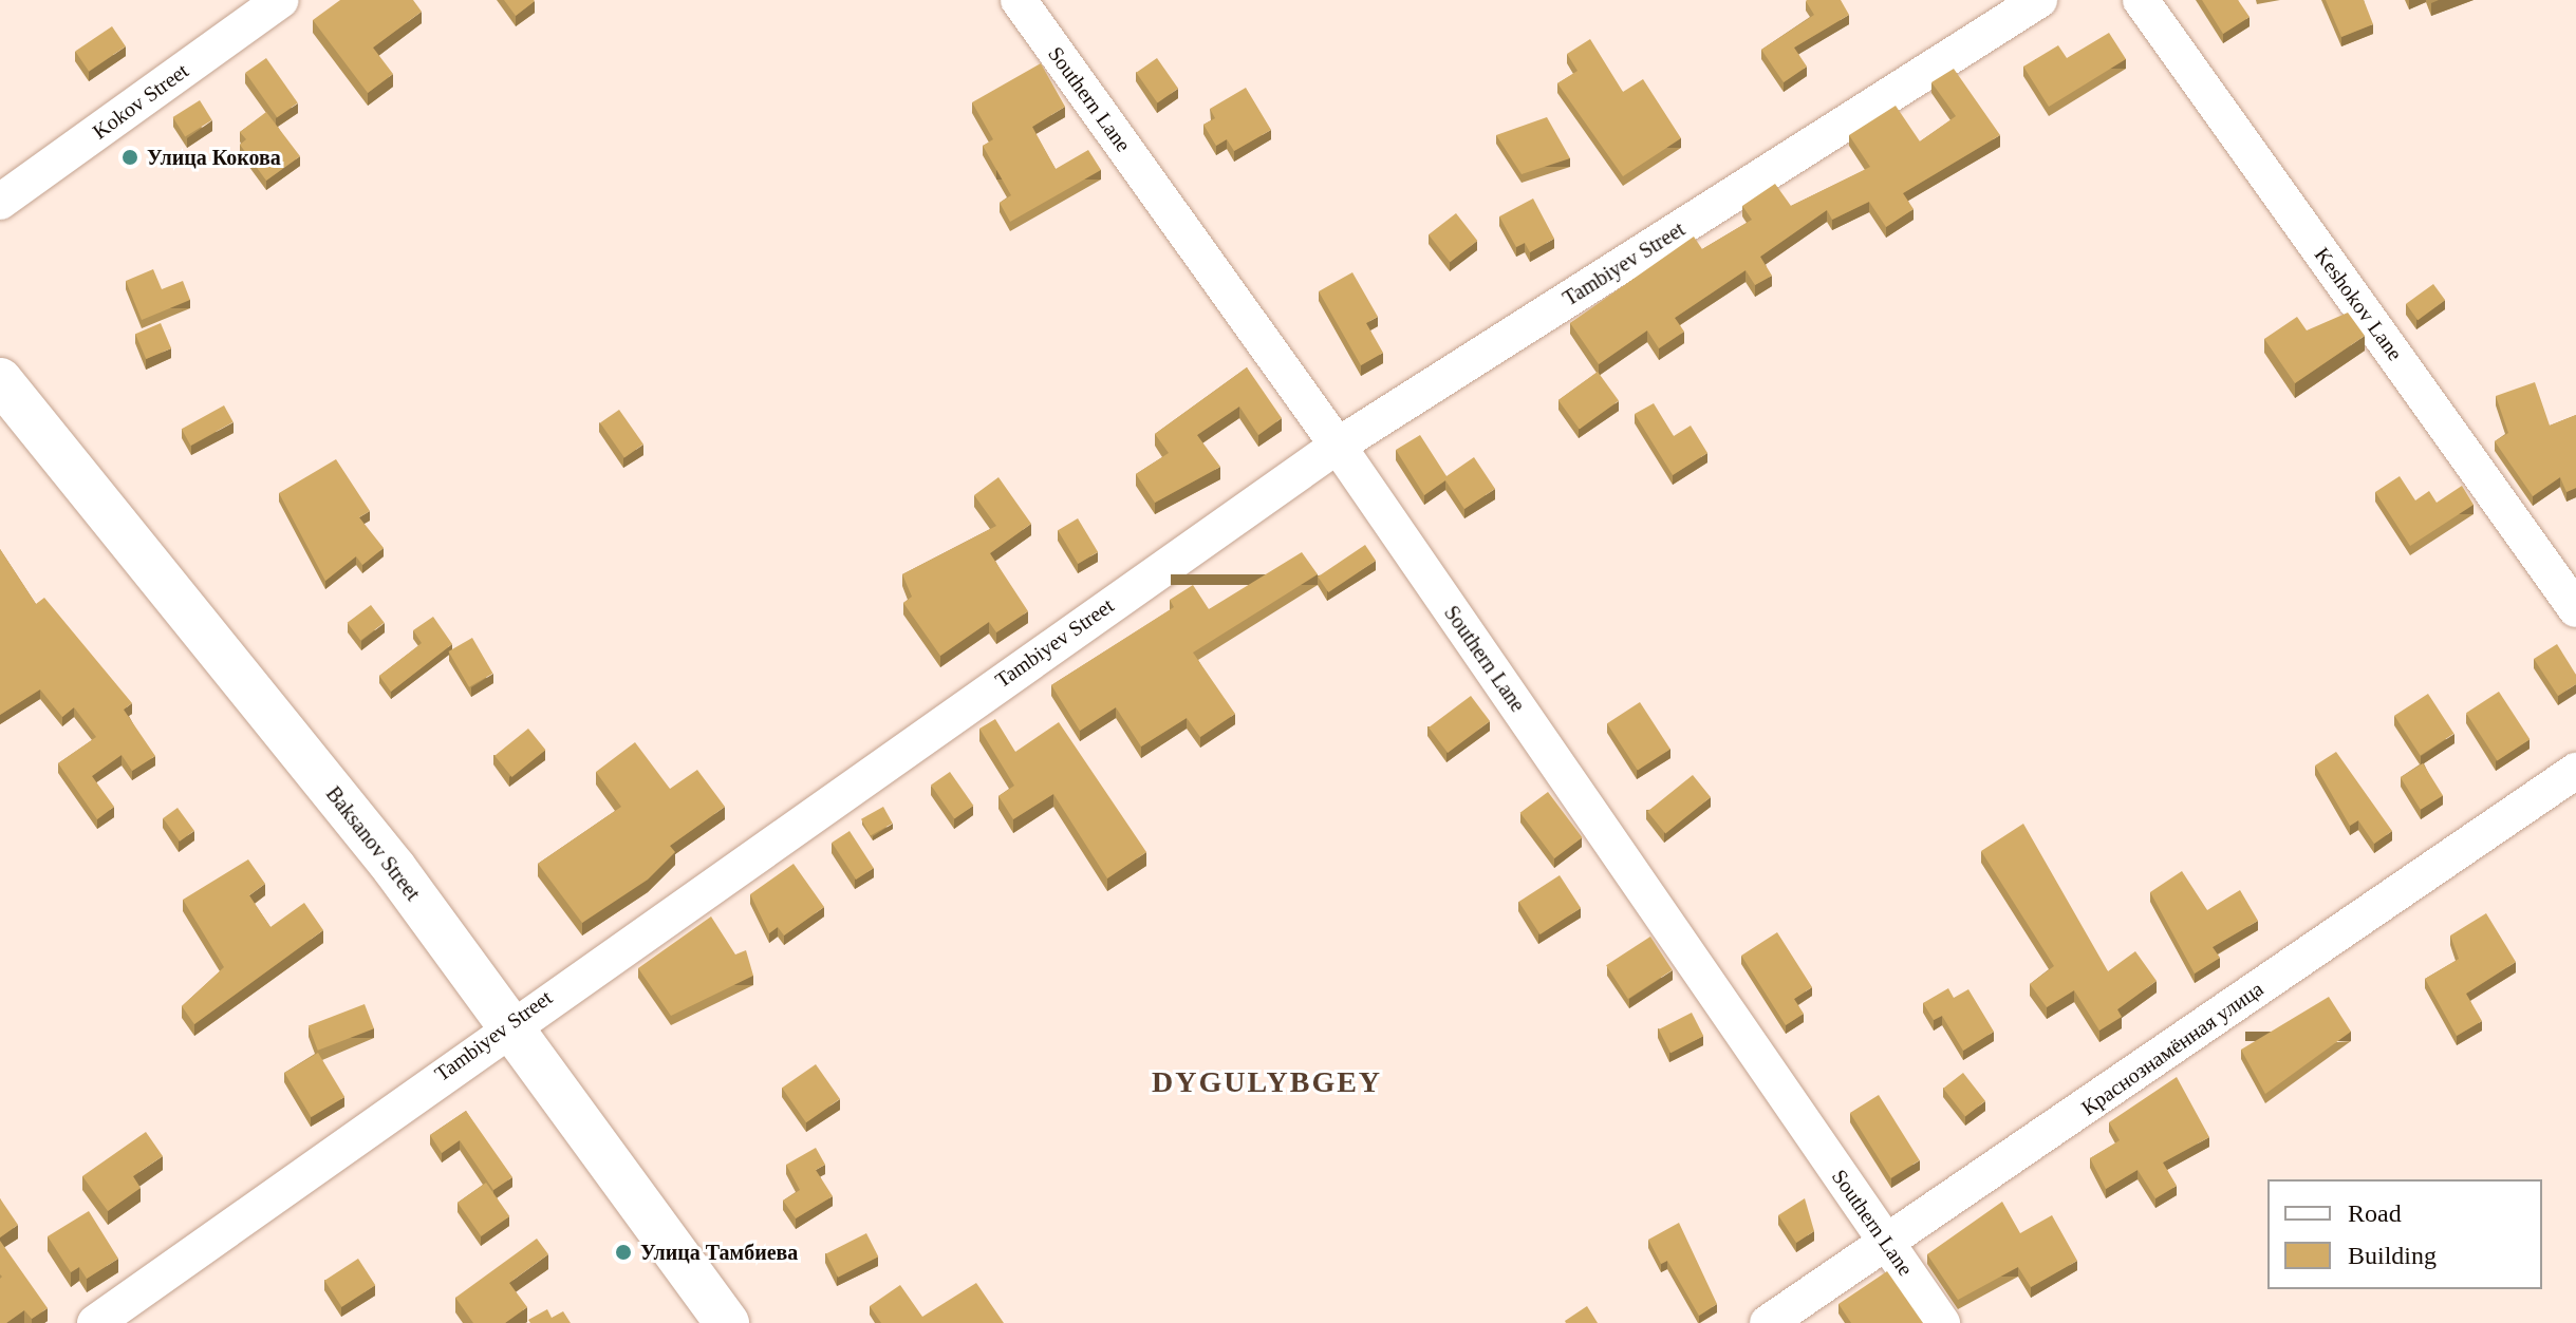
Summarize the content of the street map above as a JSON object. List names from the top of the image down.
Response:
{
  "streets": {
    "main road": ["Baksanov Street"],
    "street": [
      "Southern Lane",
      "Kokov Street",
      "Tambiyev Street",
      "Keshokov Lane",
      "Краснознамённая улица"
    ]
  },
  "crossings": [
    ["Southern Lane", "Tambiyev Street"],
    ["Southern Lane", "Краснознамённая улица"],
    ["Tambiyev Street", "Baksanov Street"]
  ],
  "districts": ["DYGULYBGEY"],
  "places": ["Улица Кокова", "Улица Тамбиева"],
  "legend": ["Road", "Building"]
}
